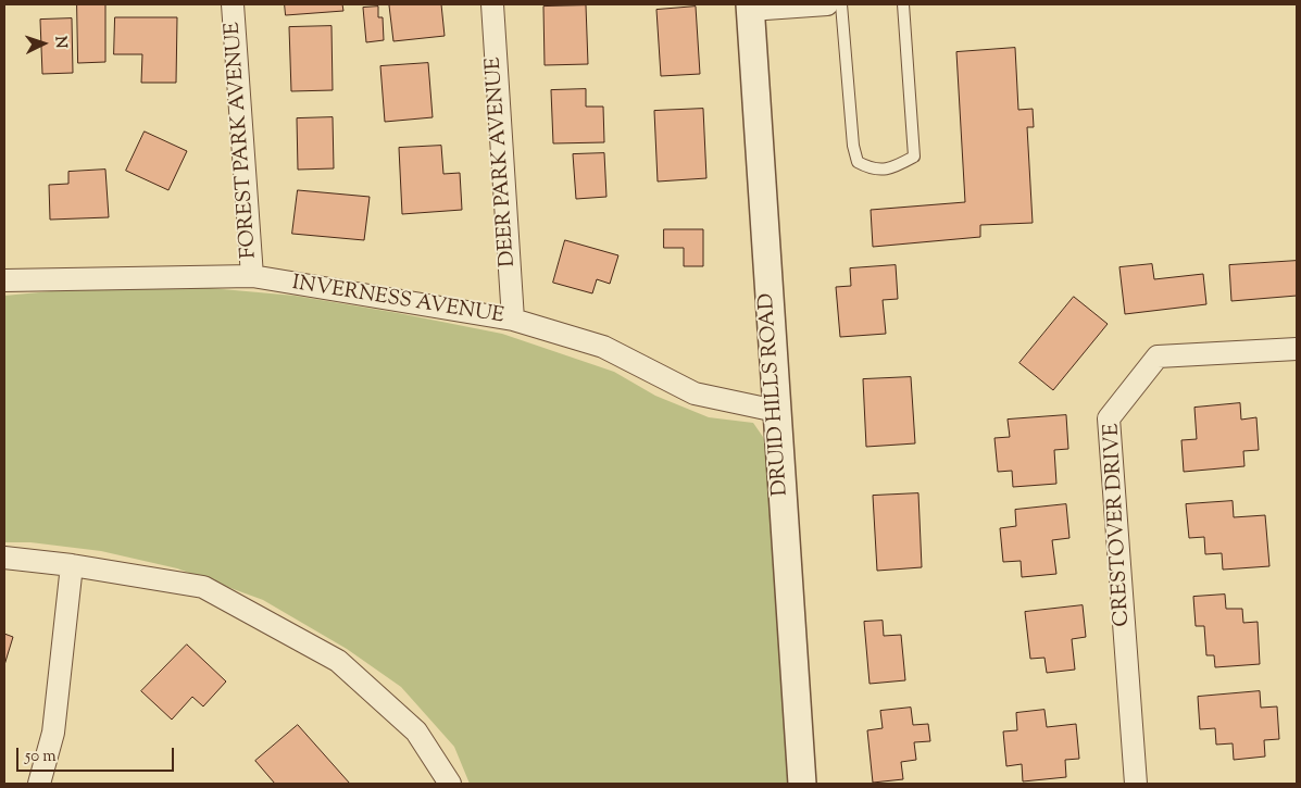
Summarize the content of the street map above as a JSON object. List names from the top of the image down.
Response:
{
  "streets": {
    "street": [
      "FOREST PARK AVENUE",
      "DEER PARK AVENUE",
      "INVERNESS AVENUE",
      "DRUID HILLS ROAD",
      "CRESTOVER DRIVE"
    ]
  },
  "crossings": [
    ["FOREST PARK AVENUE", "INVERNESS AVENUE"],
    ["DEER PARK AVENUE", "INVERNESS AVENUE"],
    ["INVERNESS AVENUE", "DRUID HILLS ROAD"]
  ],
  "scale_bar": "50 m",
  "north": "right"
}
